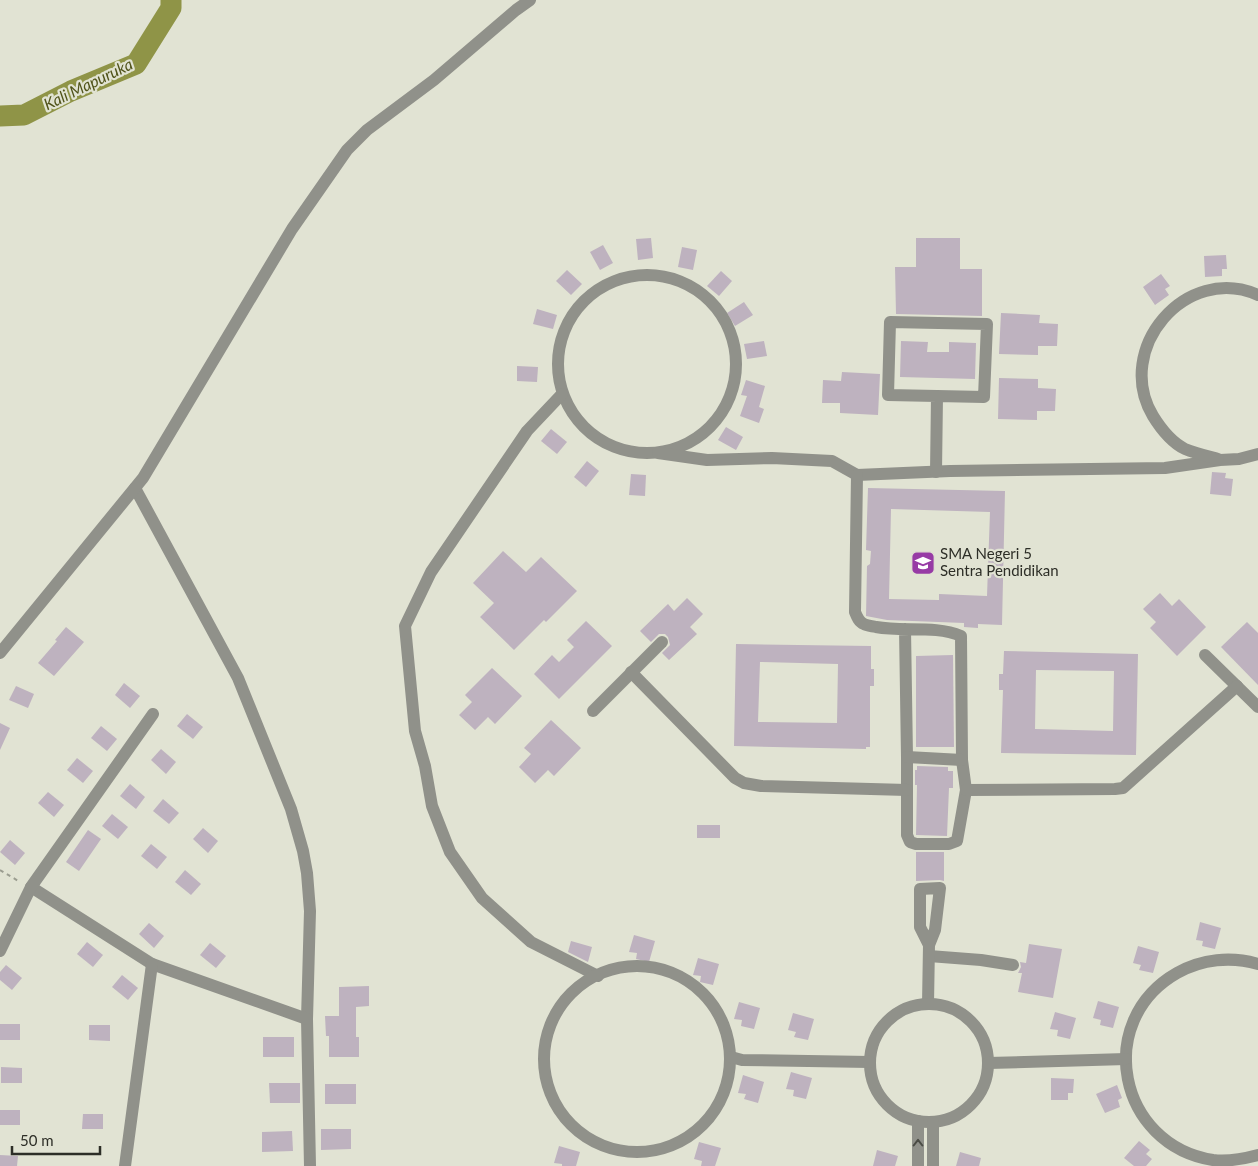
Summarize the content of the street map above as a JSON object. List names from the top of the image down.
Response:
{
  "water": ["Kali Mapuruka"],
  "places": {
    "school or university": ["SMA Negeri 5 Sentra Pendidikan"]
  },
  "scale_bar": "50 m"
}
